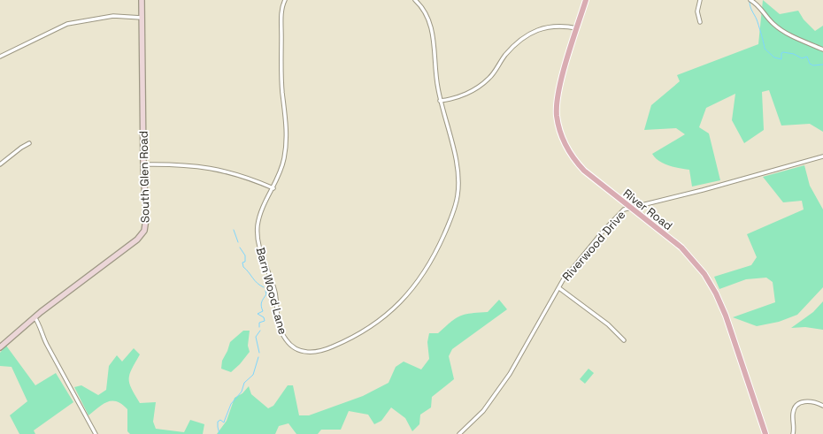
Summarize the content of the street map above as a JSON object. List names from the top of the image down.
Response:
{
  "streets": {
    "main road": ["South Glen Road", "River Road"],
    "street": ["Riverwood Drive", "Barn Wood Lane"]
  },
  "crossings": [
    ["River Road", "Riverwood Drive"]
  ]
}
